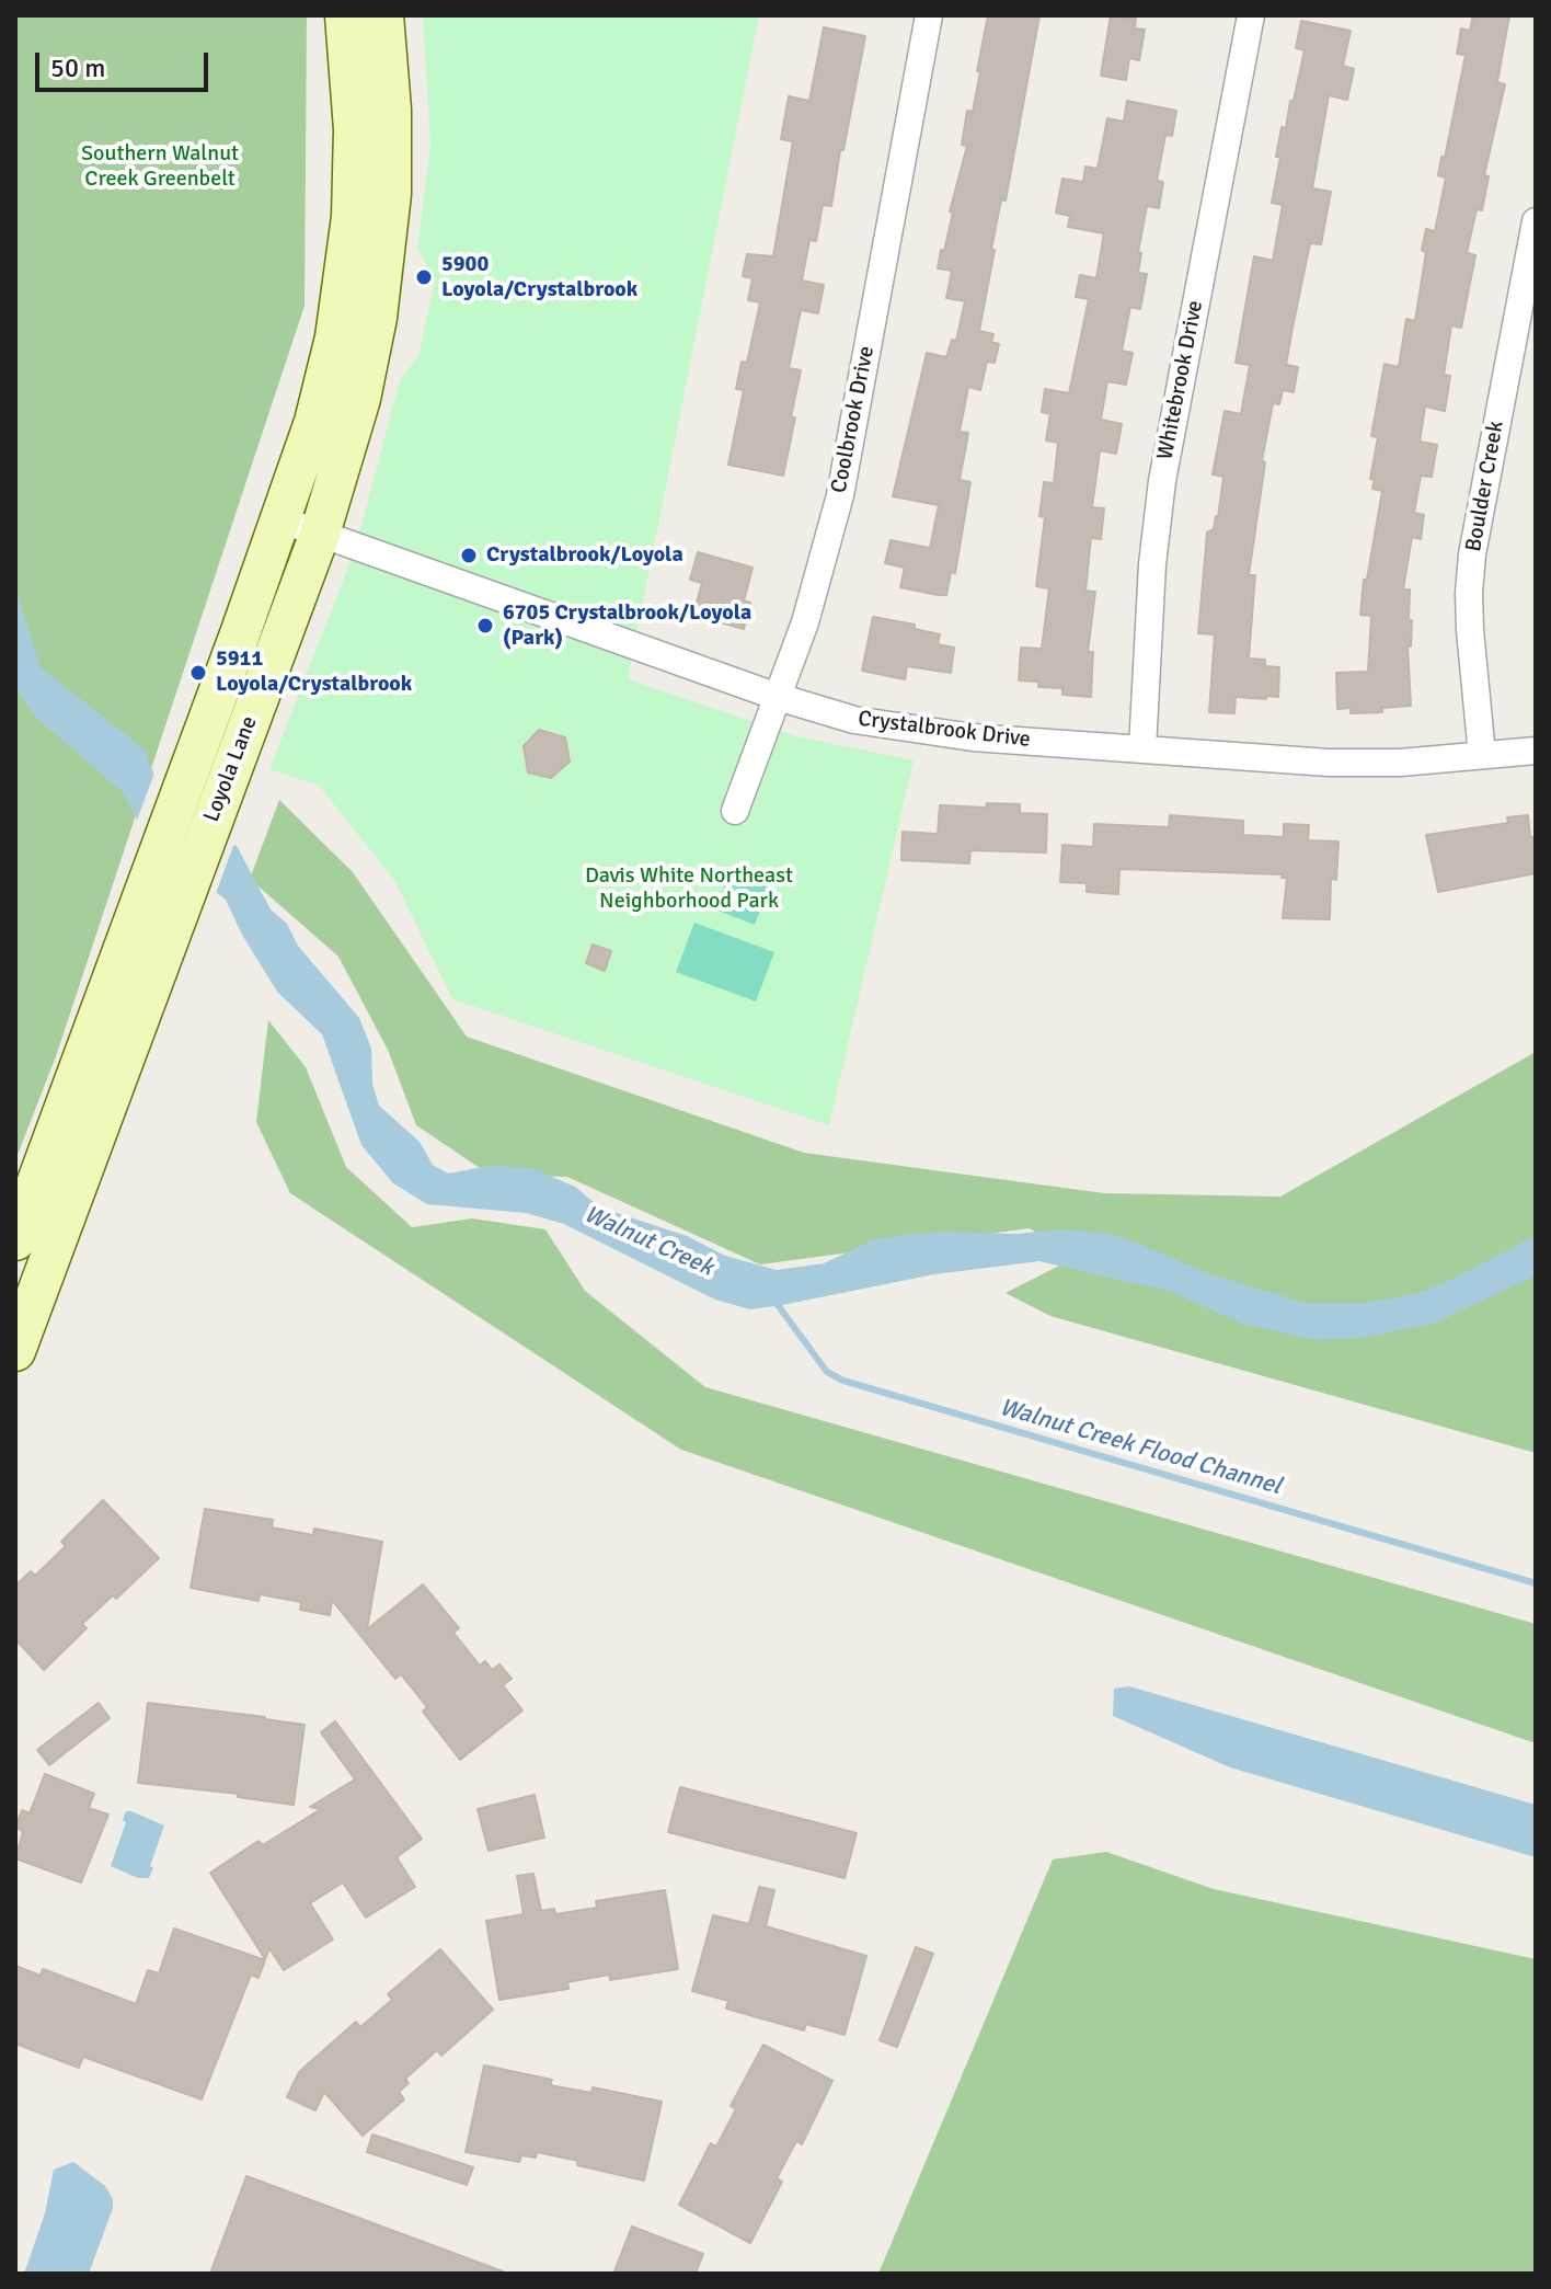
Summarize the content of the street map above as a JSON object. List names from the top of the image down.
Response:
{
  "streets": {
    "main road": ["Loyola Lane"],
    "street": [
      "Whitebrook Drive",
      "Coolbrook Drive",
      "Boulder Creek",
      "Crystalbrook Drive"
    ]
  },
  "crossings": [
    ["Whitebrook Drive", "Crystalbrook Drive"],
    ["Coolbrook Drive", "Crystalbrook Drive"],
    ["Boulder Creek", "Crystalbrook Drive"],
    ["Crystalbrook Drive", "Loyola Lane"]
  ],
  "water": ["Walnut Creek", "Walnut Creek Flood Channel"],
  "parks": ["Southern Walnut Creek Greenbelt", "Davis White Northeast Neighborhood Park"],
  "places": [
    "5900 Loyola/Crystalbrook",
    "Crystalbrook/Loyola",
    "6705 Crystalbrook/Loyola (Park)",
    "5911 Loyola/Crystalbrook"
  ],
  "scale_bar": "50 m"
}
